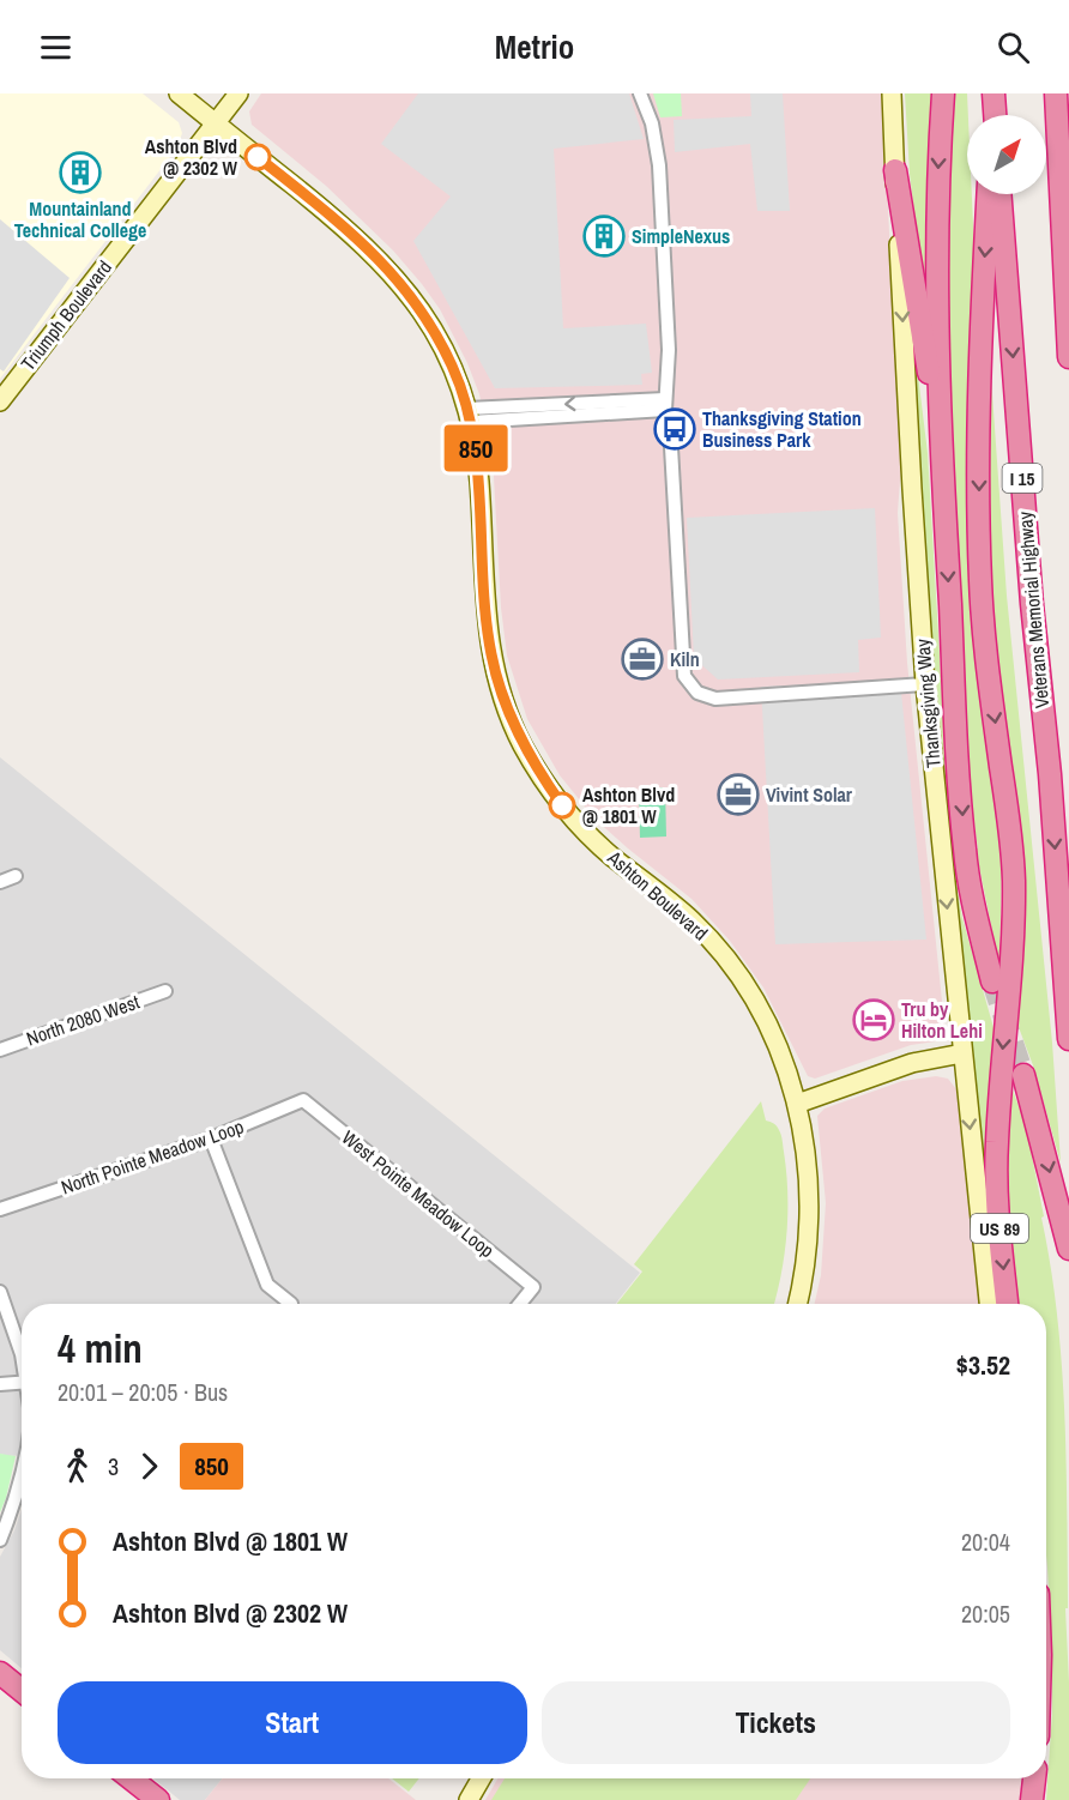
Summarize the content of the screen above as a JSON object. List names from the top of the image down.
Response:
{
  "streets": {
    "highway": ["I 15", "Veterans Memorial Highway", "US 89"],
    "street": [
      "Triumph Boulevard",
      "Thanksgiving Way",
      "Ashton Boulevard",
      "North 2080 West",
      "North Pointe Meadow Loop",
      "West Pointe Meadow Loop"
    ]
  },
  "crossings": [
    ["Triumph Boulevard", "Ashton Boulevard"],
    ["North Pointe Meadow Loop", "West Pointe Meadow Loop"]
  ],
  "one_way": ["Thanksgiving Way"],
  "places": {
    "other": ["Ashton Blvd @ 2302 W", "Ashton Blvd @ 1801 W"],
    "building": ["Mountainland Technical College", "SimpleNexus"],
    "bus stop": ["Thanksgiving Station Business Park"],
    "office": ["Kiln", "Vivint Solar"],
    "hotel": ["Tru by Hilton Lehi"]
  },
  "lines": ["bus line 850"],
  "north": "top right",
  "page": {
    "header": "Metrio",
    "on_map": "850",
    "heading": ["4 min", "20:01 – 20:05 · Bus", "$3.52"],
    "legs": ["3", "850"],
    "list": [
      {
        "name": "Ashton Blvd @ 1801 W",
        "value": "20:04"
      },
      {
        "name": "Ashton Blvd @ 2302 W",
        "value": "20:05"
      }
    ],
    "buttons": ["Start", "Tickets"]
  }
}
